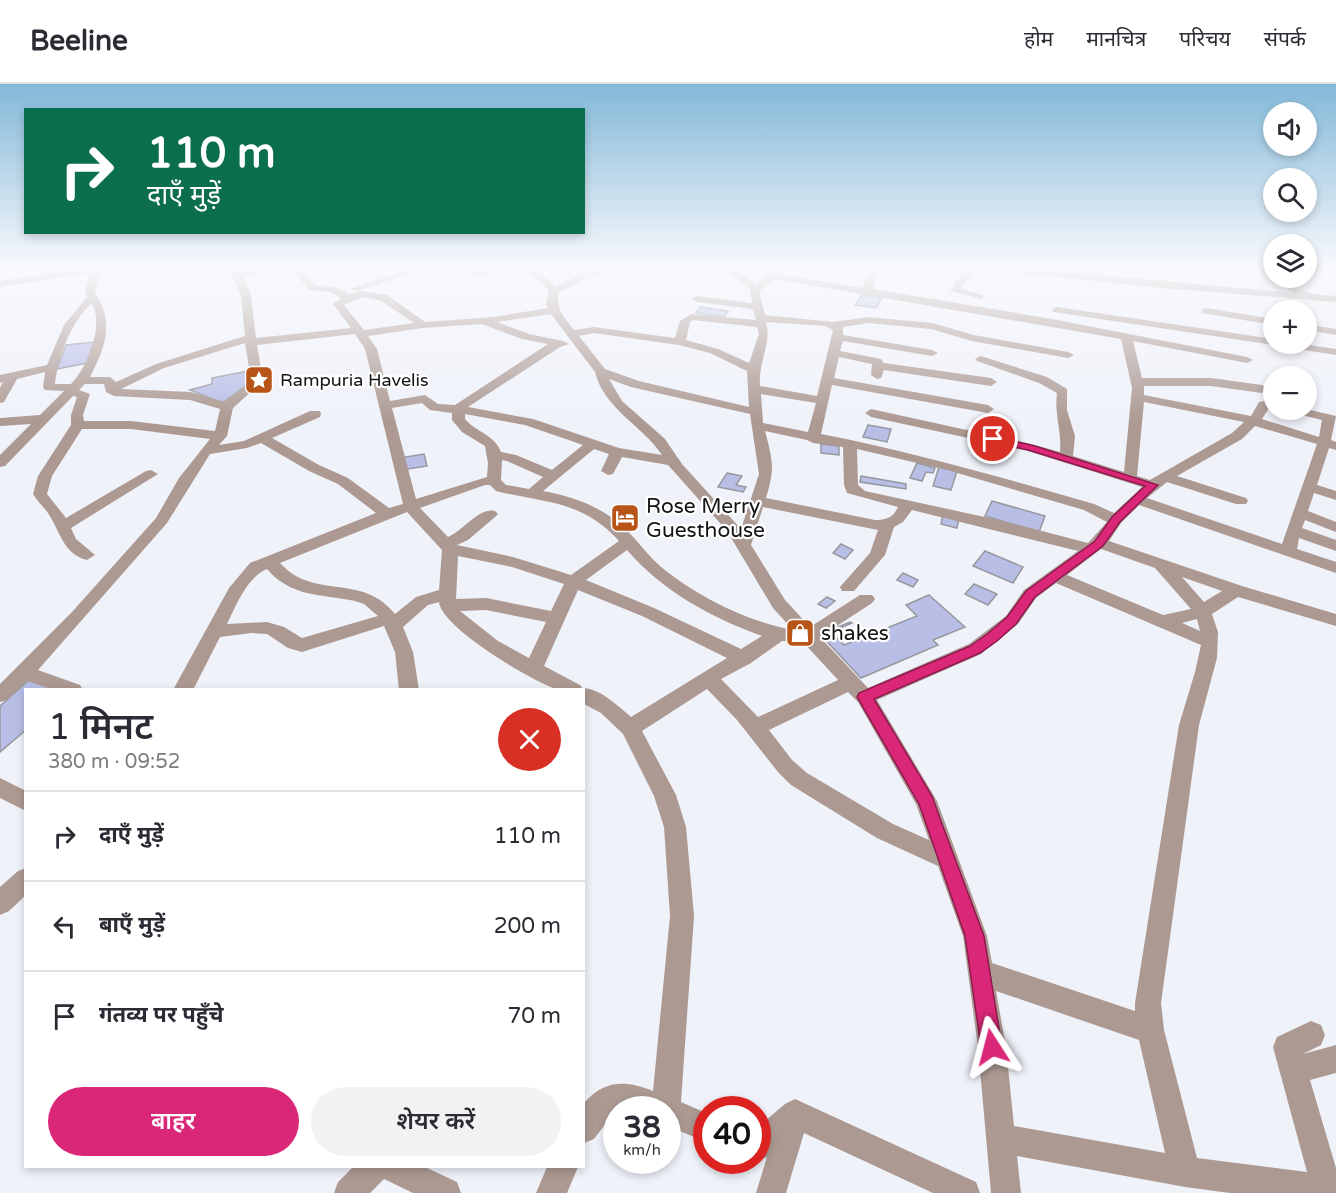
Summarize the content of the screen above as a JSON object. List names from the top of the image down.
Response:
{
  "places": {
    "place": ["Rampuria Havelis"],
    "hotel": ["Rose Merry Guesthouse"],
    "shop": ["shakes"]
  },
  "page": {
    "header": "Beeline",
    "nav": [
      "होम",
      "मानचित्र",
      "परिचय",
      "संपर्क"
    ],
    "map_buttons": ["+", "−"],
    "turn": ["110 m", "दाएँ मुड़ें"],
    "heading": ["1 मिनट", "380 m · 09:52"],
    "list": [
      {
        "name": "दाएँ मुड़ें",
        "value": "110 m"
      },
      {
        "name": "बाएँ मुड़ें",
        "value": "200 m"
      },
      {
        "name": "गंतव्य पर पहुँचे",
        "value": "70 m"
      }
    ],
    "buttons": ["बाहर", "शेयर करें"],
    "speed": "38 km/h",
    "limit": "40"
  }
}
